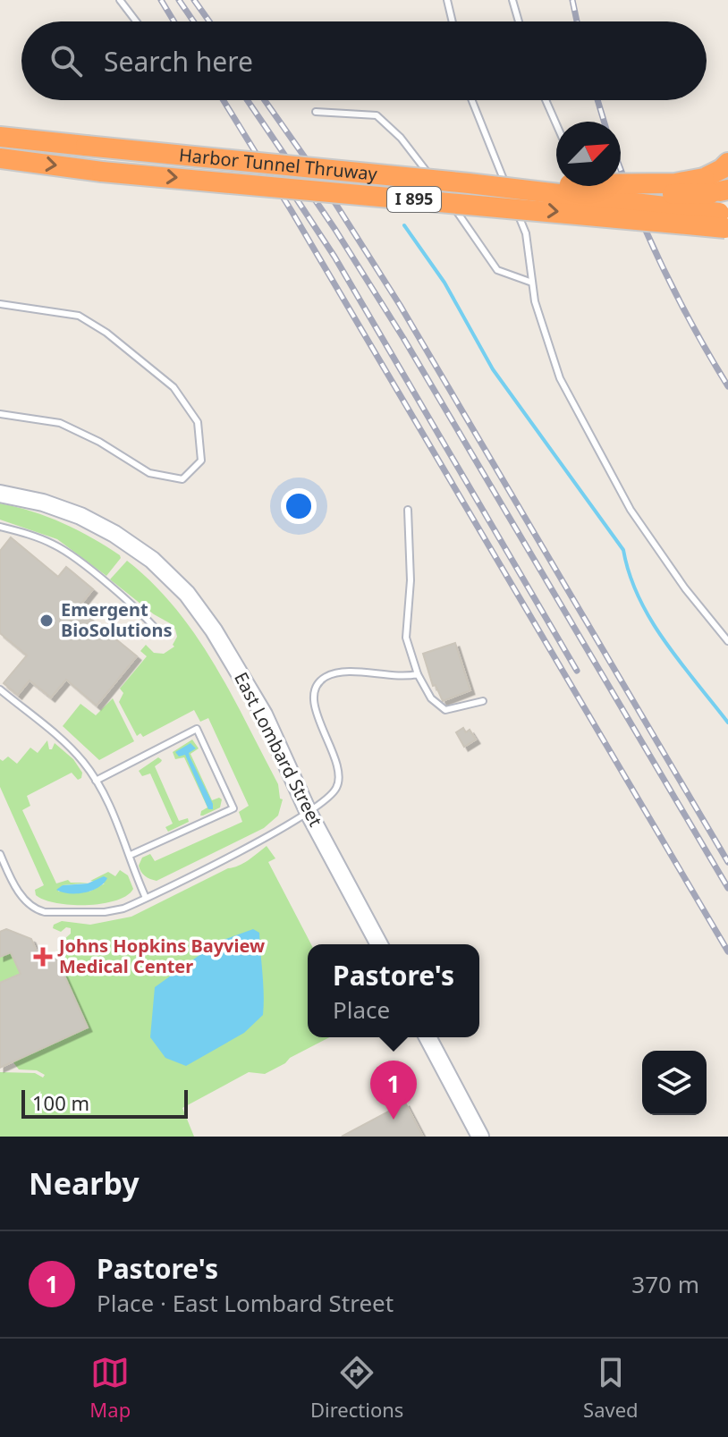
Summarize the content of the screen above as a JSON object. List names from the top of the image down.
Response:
{
  "streets": {
    "highway": ["Harbor Tunnel Thruway", "I 895"],
    "main road": ["East Lombard Street"]
  },
  "places": {
    "other": ["Emergent BioSolutions"],
    "health": ["Johns Hopkins Bayview Medical Center"]
  },
  "scale_bar": "100 m",
  "north": "top right",
  "page": {
    "search": "Search here",
    "popup": ["Pastore's", "Place"],
    "pins": "1",
    "scale": "100 m",
    "heading": "Nearby",
    "list": [
      {
        "mark": "1",
        "name": "Pastore's",
        "note": "Place · East Lombard Street",
        "value": "370 m"
      }
    ],
    "nav": ["Map", "Directions", "Saved"]
  }
}
